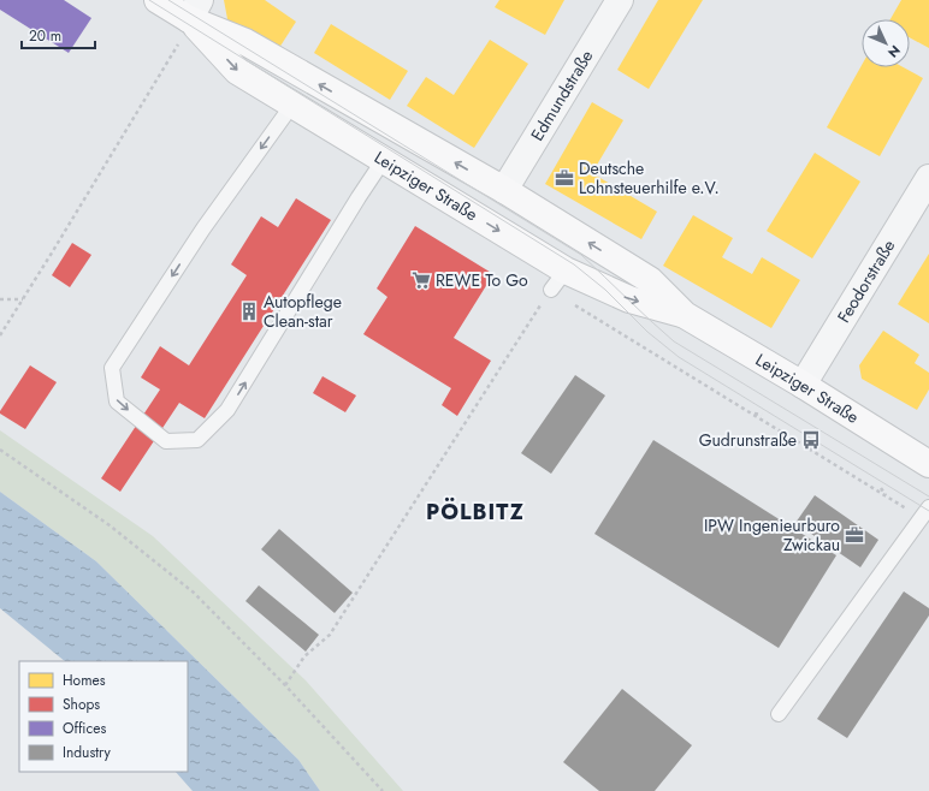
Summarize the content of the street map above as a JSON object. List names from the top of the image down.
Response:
{
  "streets": {
    "street": ["Edmundstraße", "Leipziger Straße", "Feodorstraße"]
  },
  "crossings": [
    ["Edmundstraße", "Leipziger Straße"],
    ["Leipziger Straße", "Feodorstraße"]
  ],
  "districts": ["PÖLBITZ"],
  "places": {
    "office": ["Deutsche Lohnsteuerhilfe e.V.", "IPW Ingenieurburo Zwickau"],
    "supermarket": ["REWE To Go"],
    "building": ["Autopflege Clean-star"],
    "bus stop": ["Gudrunstraße"]
  },
  "legend": [
    "Homes",
    "Shops",
    "Offices",
    "Industry"
  ],
  "scale_bar": "20 m",
  "north": "bottom right"
}
